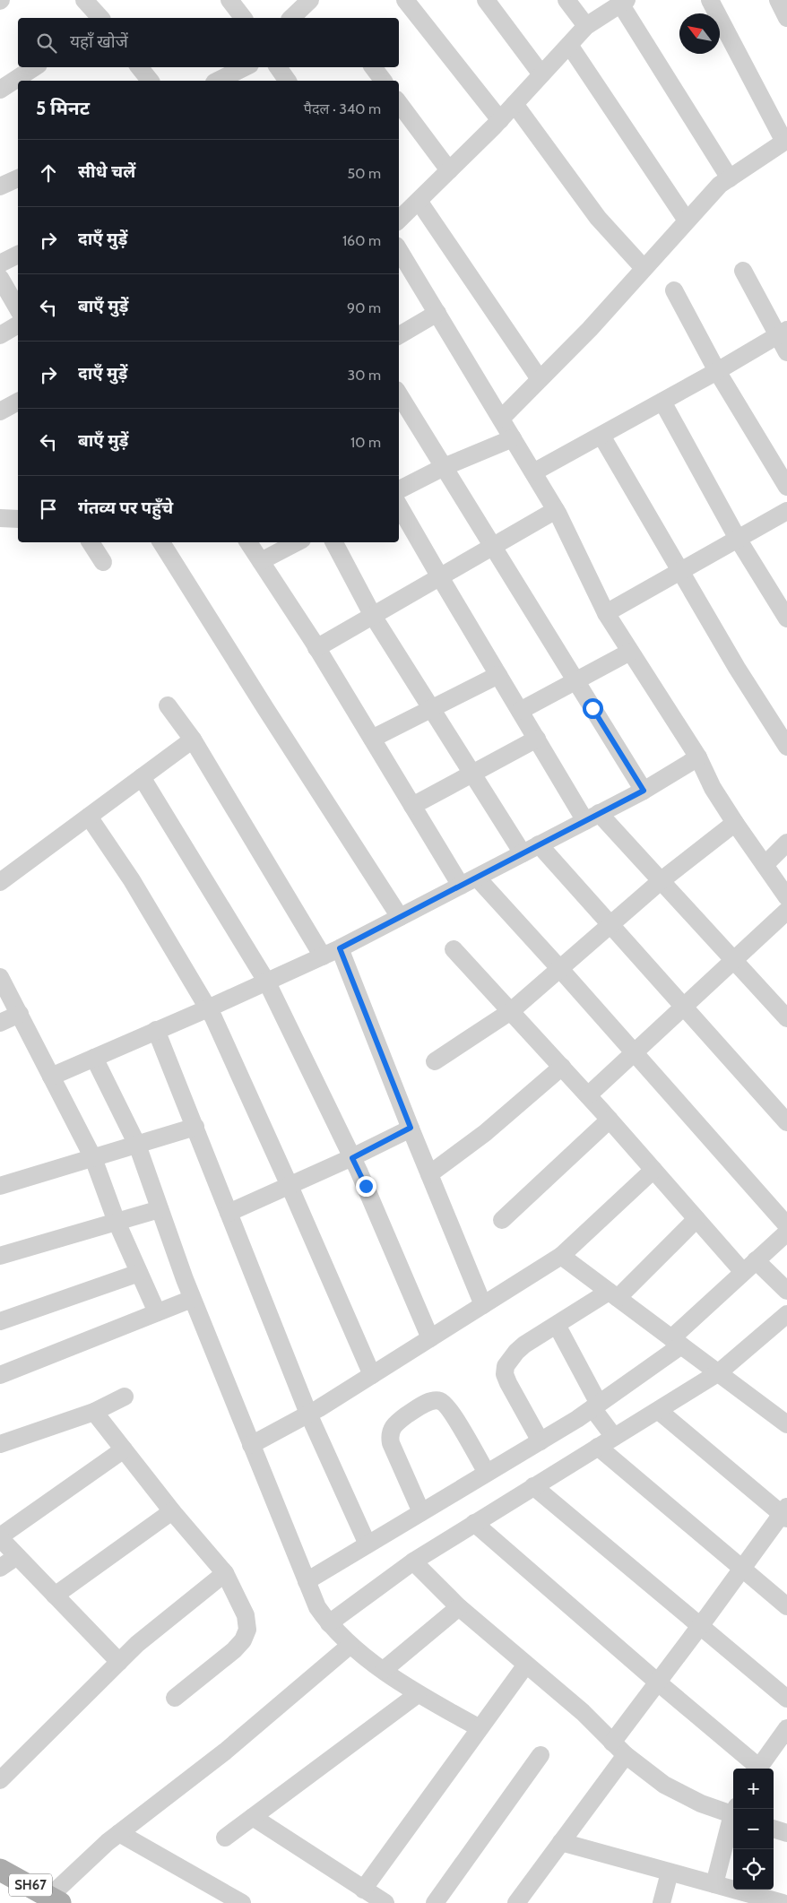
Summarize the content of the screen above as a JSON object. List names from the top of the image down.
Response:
{
  "streets": {
    "main road": ["SH67"]
  },
  "north": "top left",
  "page": {
    "search": "यहाँ खोजें",
    "heading": ["5 मिनट", "पैदल · 340 m"],
    "list": [
      ["सीधे चलें", "50 m"],
      ["दाएँ मुड़ें", "160 m"],
      ["बाएँ मुड़ें", "90 m"],
      ["दाएँ मुड़ें", "30 m"],
      ["बाएँ मुड़ें", "10 m"],
      "गंतव्य पर पहुँचे"
    ],
    "map_buttons": ["+", "−"]
  }
}
